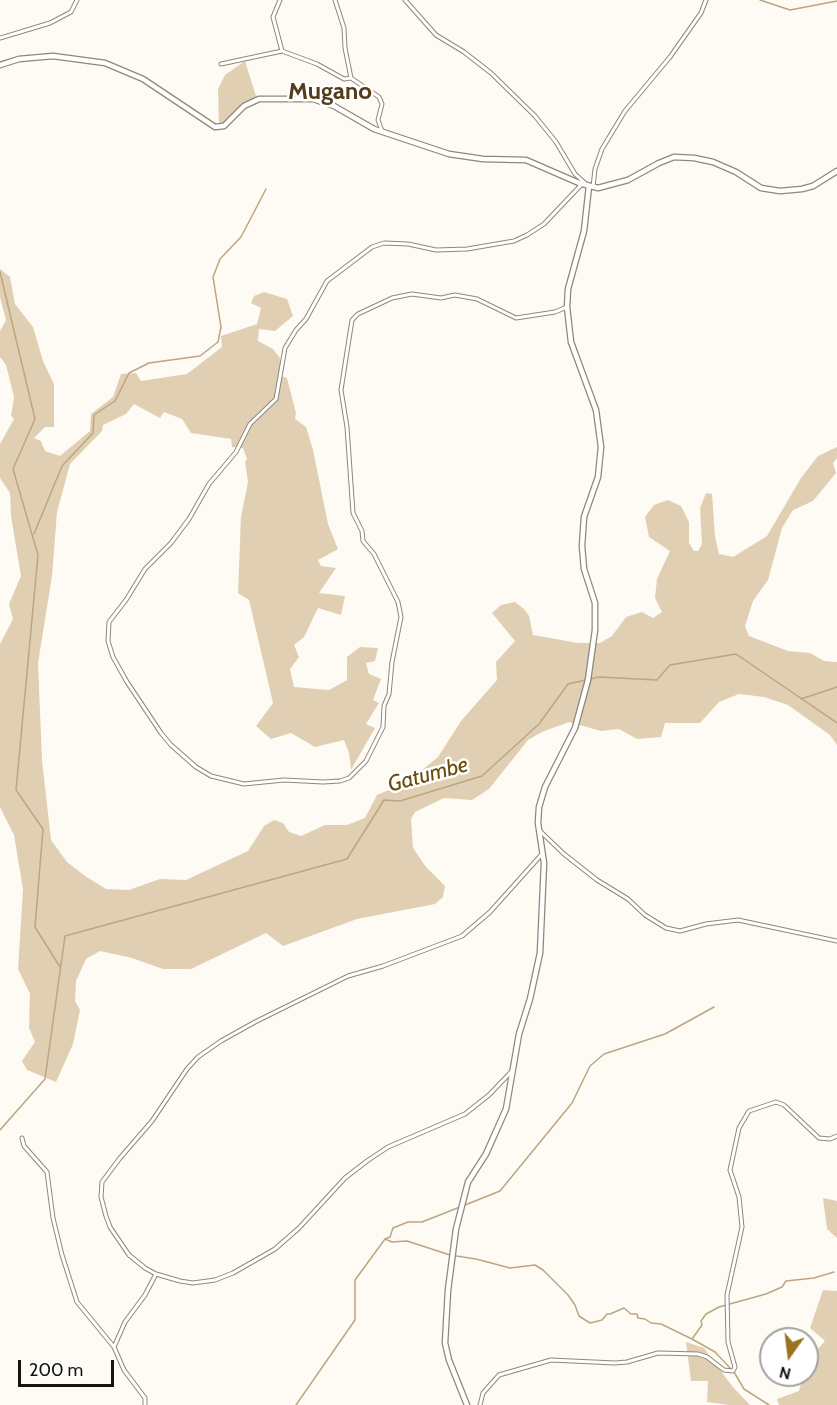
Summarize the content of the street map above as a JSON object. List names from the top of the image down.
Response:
{
  "districts": ["Mugano"],
  "water": ["Gatumbe"],
  "scale_bar": "200 m",
  "north": "bottom"
}
